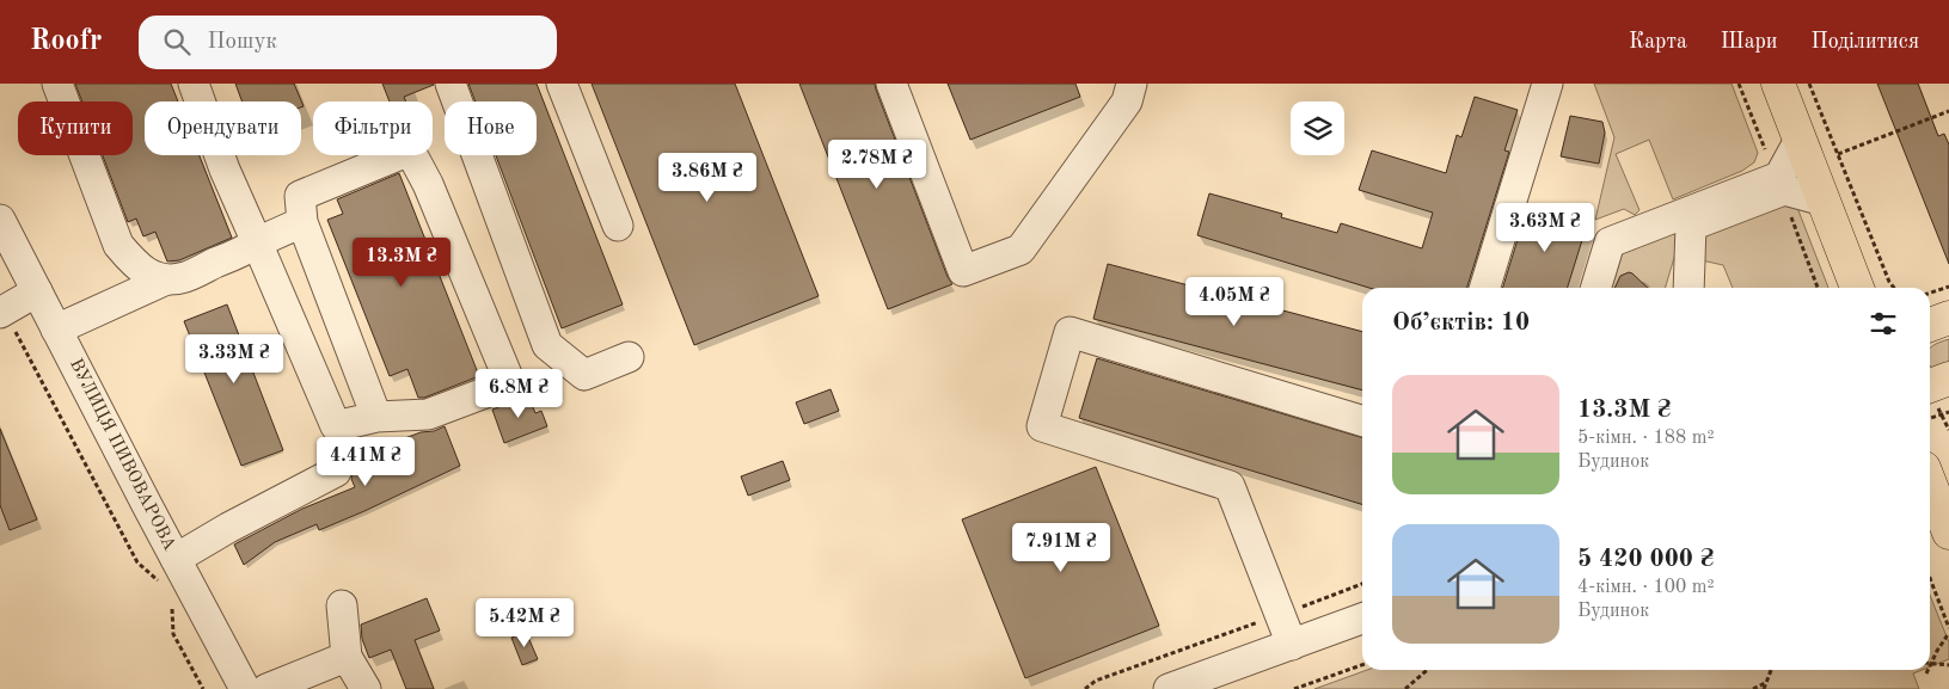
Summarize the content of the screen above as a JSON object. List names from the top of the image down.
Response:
{
  "streets": {
    "street": ["ВУЛИЦЯ ПИВОВАРОВА"]
  },
  "page": {
    "header": "Roofr",
    "search": "Пошук",
    "nav": ["Карта", "Шари", "Поділитися"],
    "chip": [
      "Купити",
      "Орендувати",
      "Фільтри",
      "Нове"
    ],
    "price": [
      "2.78M ₴",
      "3.86M ₴",
      "3.63M ₴",
      "13.3M ₴",
      "4.05M ₴",
      "3.33M ₴",
      "6.8M ₴",
      "4.41M ₴",
      "7.91M ₴",
      "5.42M ₴"
    ],
    "heading": "Об’єктів: 10",
    "list": [
      {
        "name": "13.3M ₴",
        "note": "5-кімн. · 188 m² · Будинок"
      },
      {
        "name": "5 420 000 ₴",
        "note": "4-кімн. · 100 m² · Будинок"
      }
    ]
  }
}
